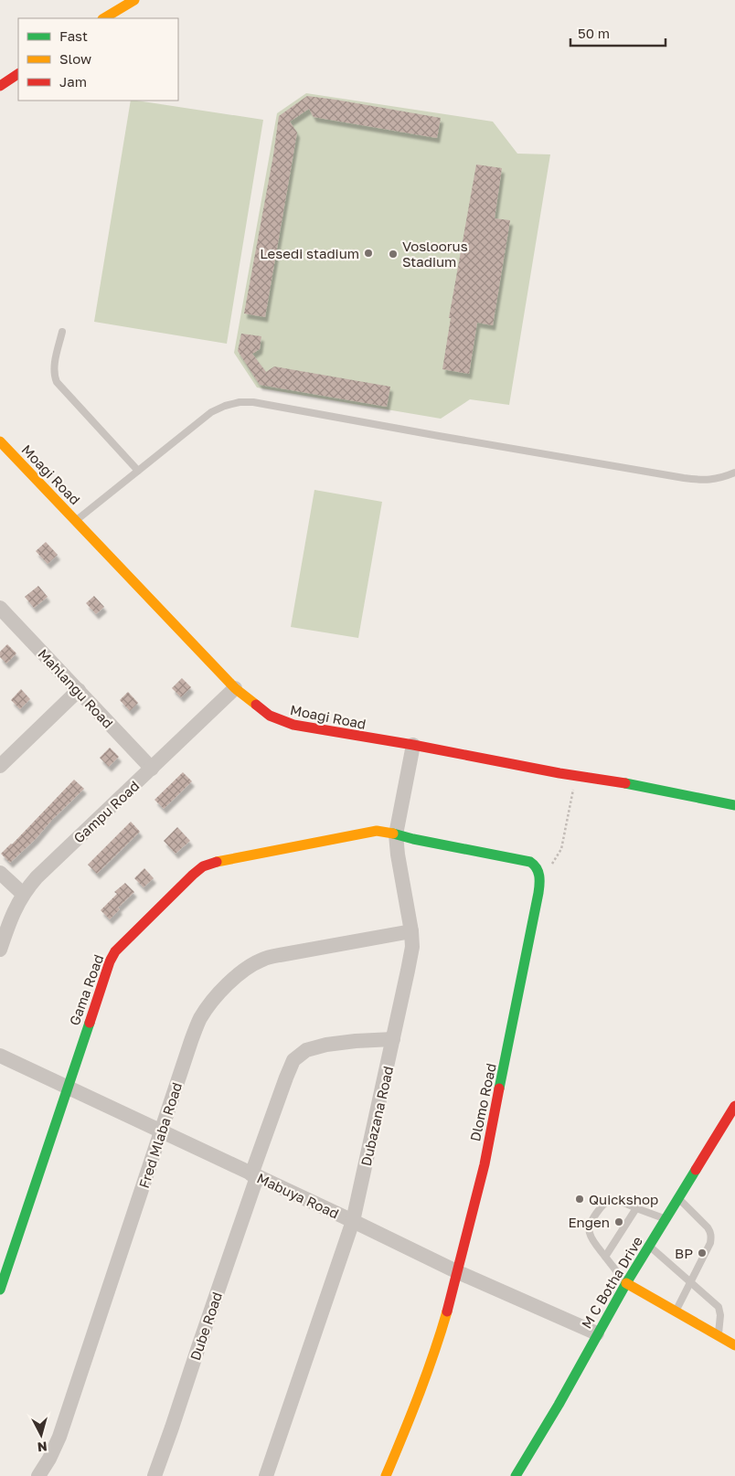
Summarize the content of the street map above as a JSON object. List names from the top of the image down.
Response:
{
  "streets": {
    "street": [
      "Moagi Road",
      "Mahlangu Road",
      "Gampu Road",
      "Gama Road",
      "Dlomo Road",
      "Dubazana Road",
      "Fred Mlaba Road",
      "Mabuya Road",
      "M C Botha Drive",
      "Dube Road"
    ]
  },
  "crossings": [
    ["Moagi Road", "Gampu Road"],
    ["Moagi Road", "Dubazana Road"],
    ["Mahlangu Road", "Gampu Road"],
    ["Gama Road", "Dubazana Road"],
    ["Gama Road", "Mabuya Road"],
    ["Dlomo Road", "Mabuya Road"],
    ["Dubazana Road", "Fred Mlaba Road"],
    ["Dubazana Road", "Mabuya Road"],
    ["Dubazana Road", "Dube Road"],
    ["Fred Mlaba Road", "Mabuya Road"],
    ["Mabuya Road", "M C Botha Drive"],
    ["Mabuya Road", "Dube Road"]
  ],
  "places": [
    "Lesedi stadium",
    "Vosloorus Stadium",
    "Quickshop",
    "Engen",
    "BP"
  ],
  "legend": ["Fast", "Slow", "Jam"],
  "scale_bar": "50 m",
  "north": "bottom"
}
